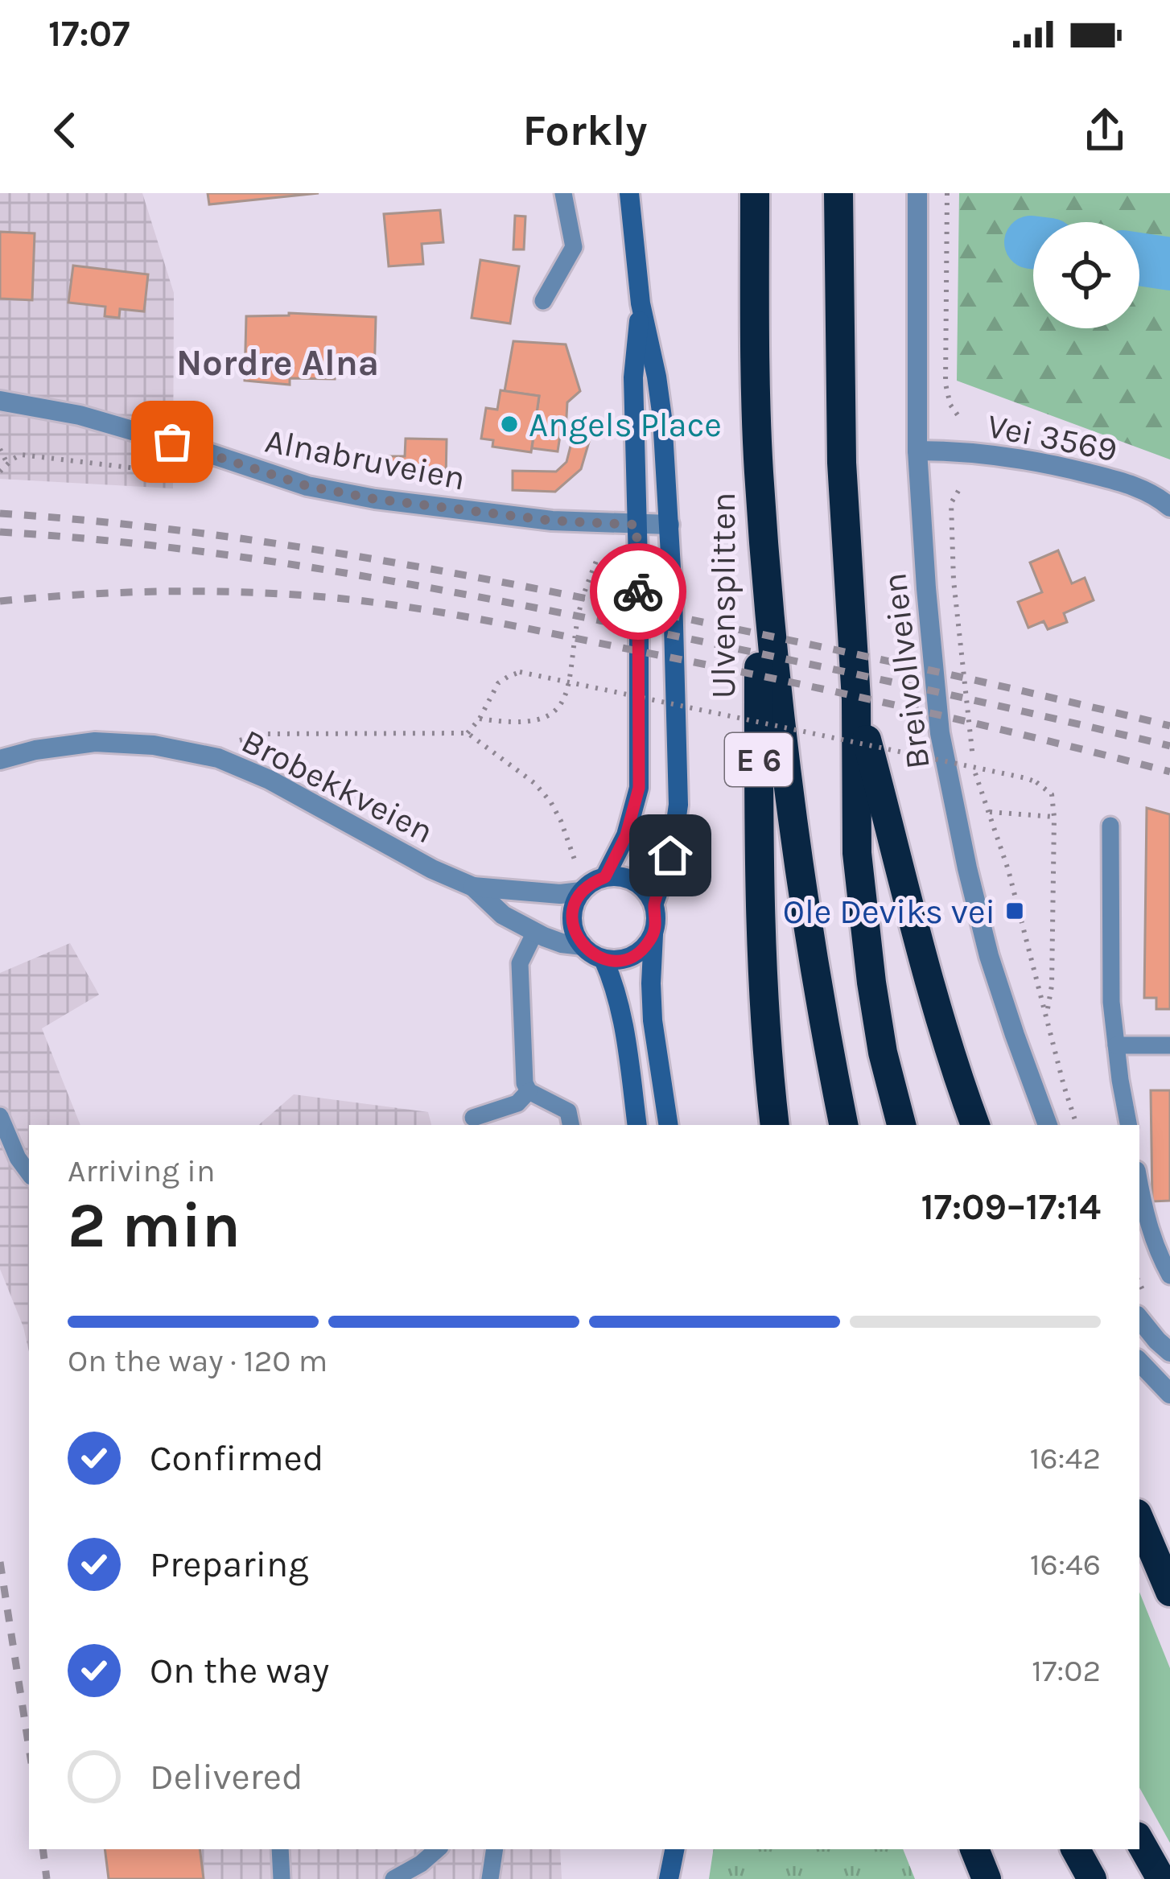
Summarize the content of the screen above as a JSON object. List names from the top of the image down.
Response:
{
  "streets": {
    "highway": ["Ulvensplitten", "E 6"],
    "street": [
      "Vei 3569",
      "Alnabruveien",
      "Breivollveien",
      "Brobekkveien"
    ]
  },
  "crossings": [
    ["Vei 3569", "Breivollveien"],
    ["Ulvensplitten", "E 6"]
  ],
  "districts": ["Nordre Alna"],
  "places": {
    "other": ["Angels Place"],
    "transit": ["Ole Deviks vei"]
  },
  "page": {
    "status": "17:07",
    "header": "Forkly",
    "heading": ["2 min", "Arriving in", "17:09–17:14"],
    "bar": "On the way · 120 m",
    "list": [
      ["Confirmed", "16:42"],
      ["Preparing", "16:46"],
      ["On the way", "17:02"],
      "Delivered"
    ]
  }
}
